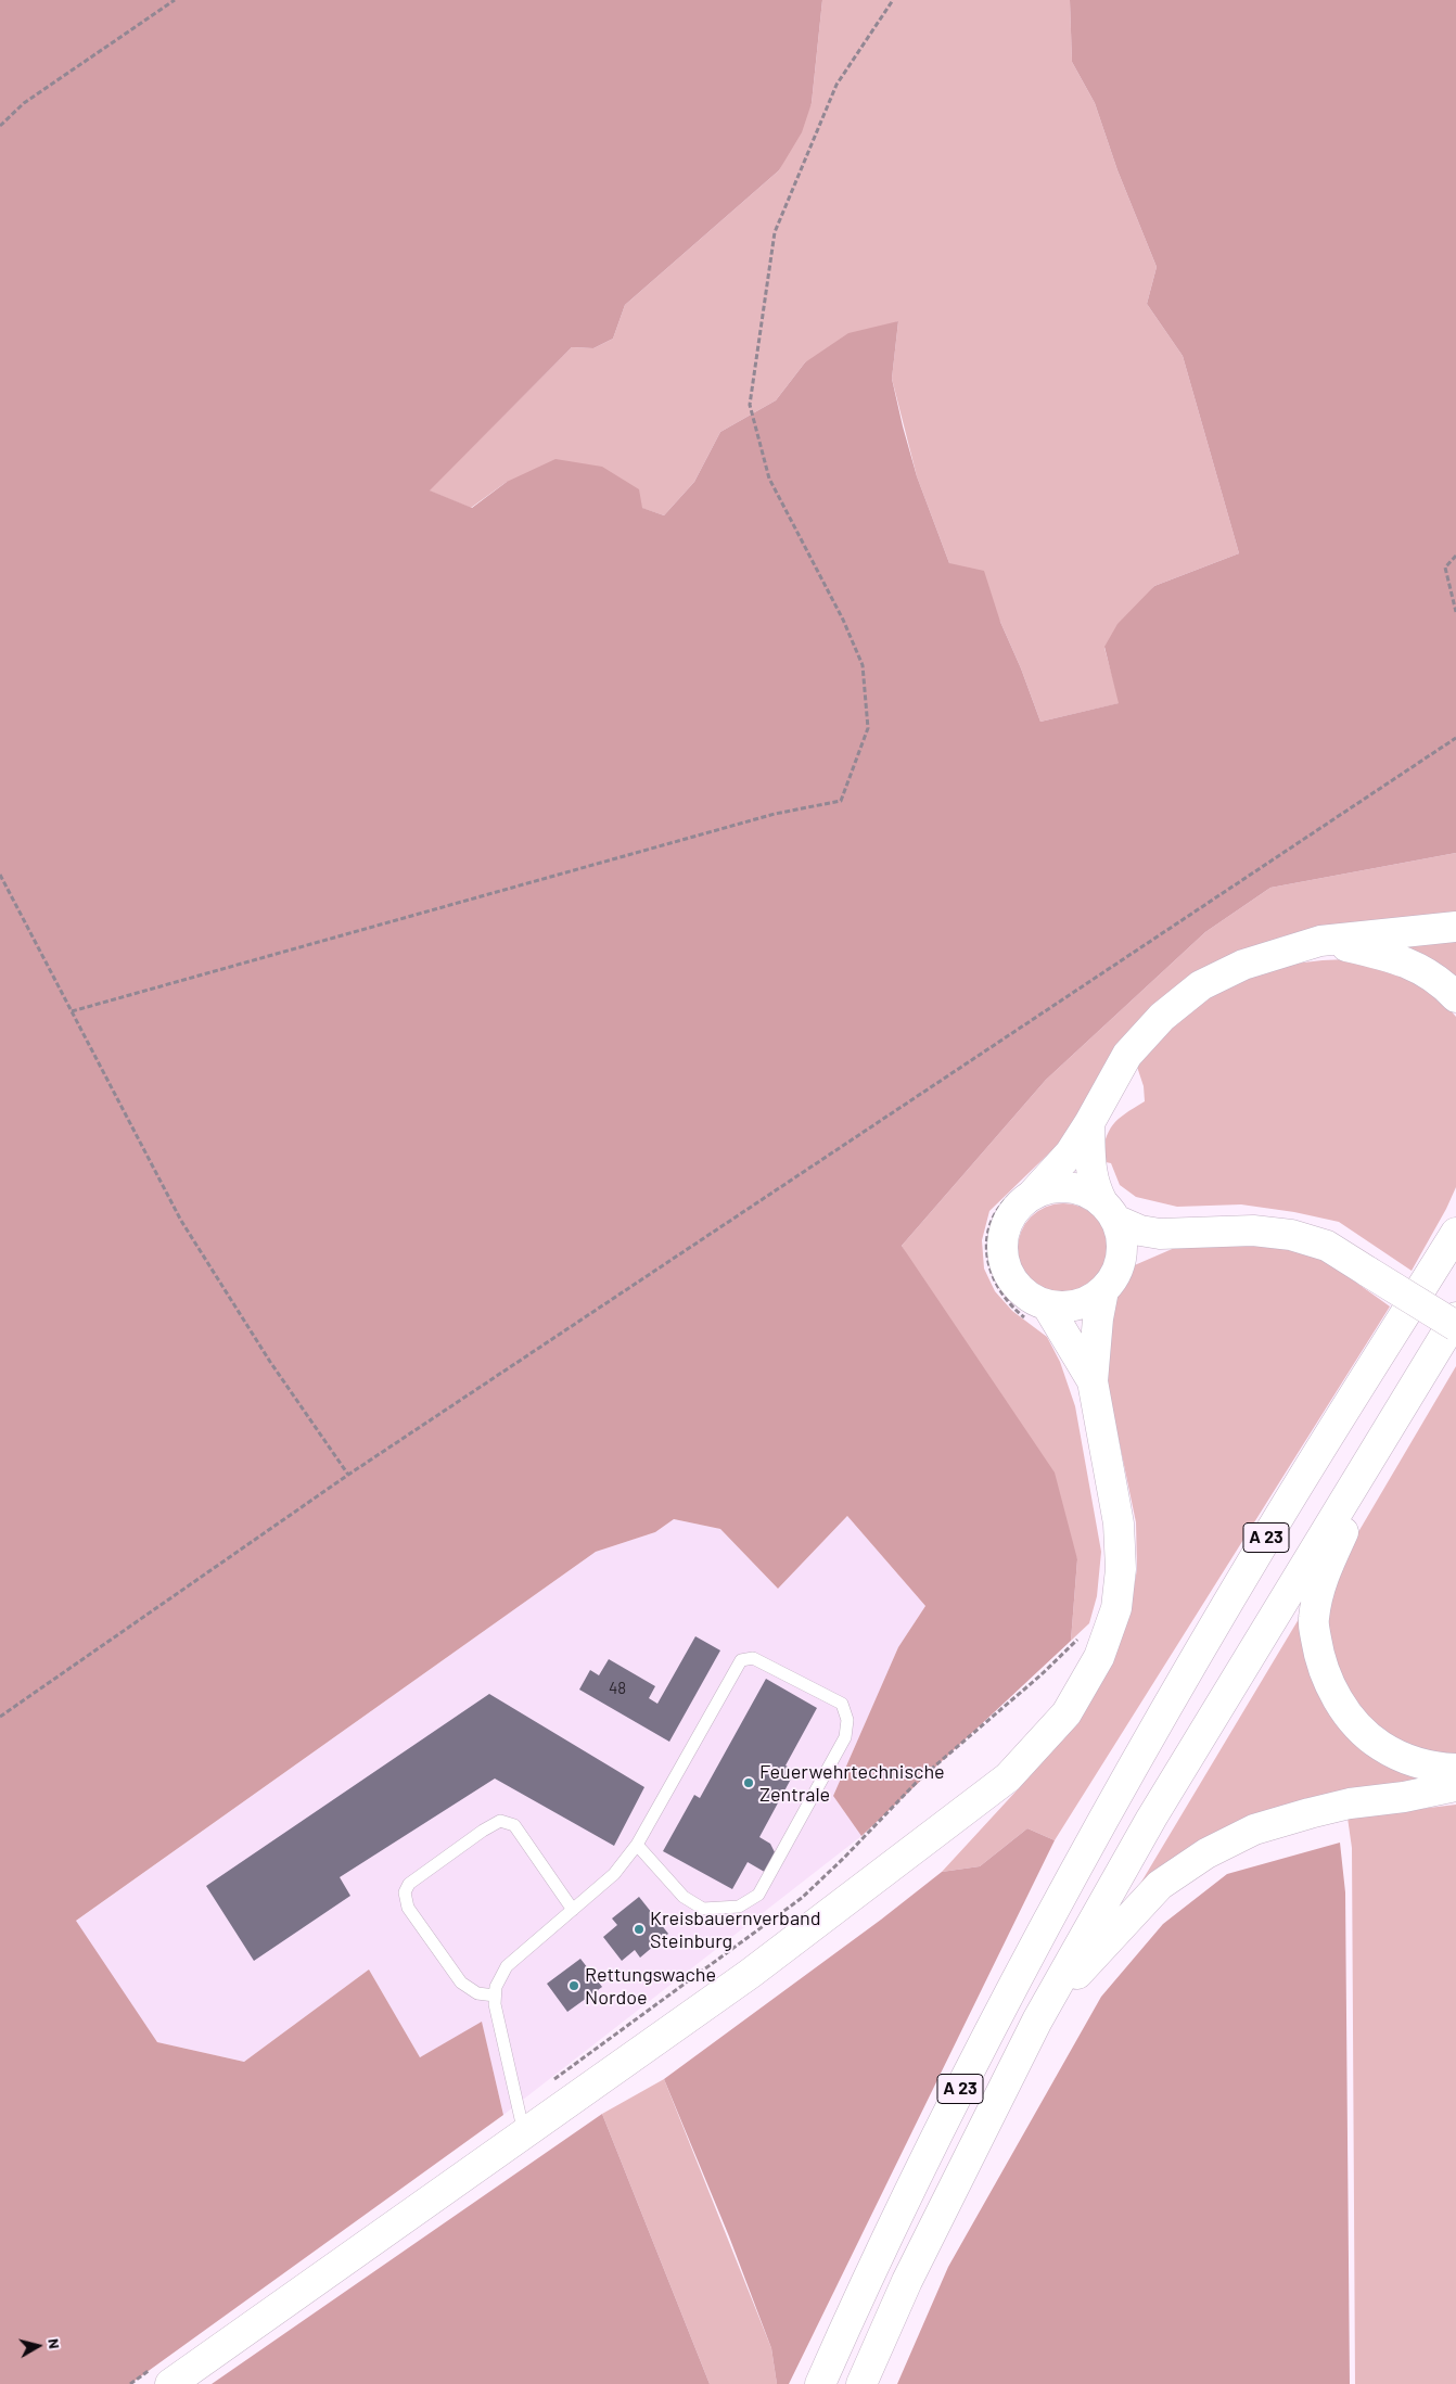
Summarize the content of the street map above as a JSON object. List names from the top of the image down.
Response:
{
  "streets": {
    "main road": ["A 23"]
  },
  "places": ["Feuerwehrtechnische Zentrale", "Kreisbauernverband Steinburg", "Rettungswache Nordoe"],
  "house_numbers": ["48"],
  "north": "right"
}
